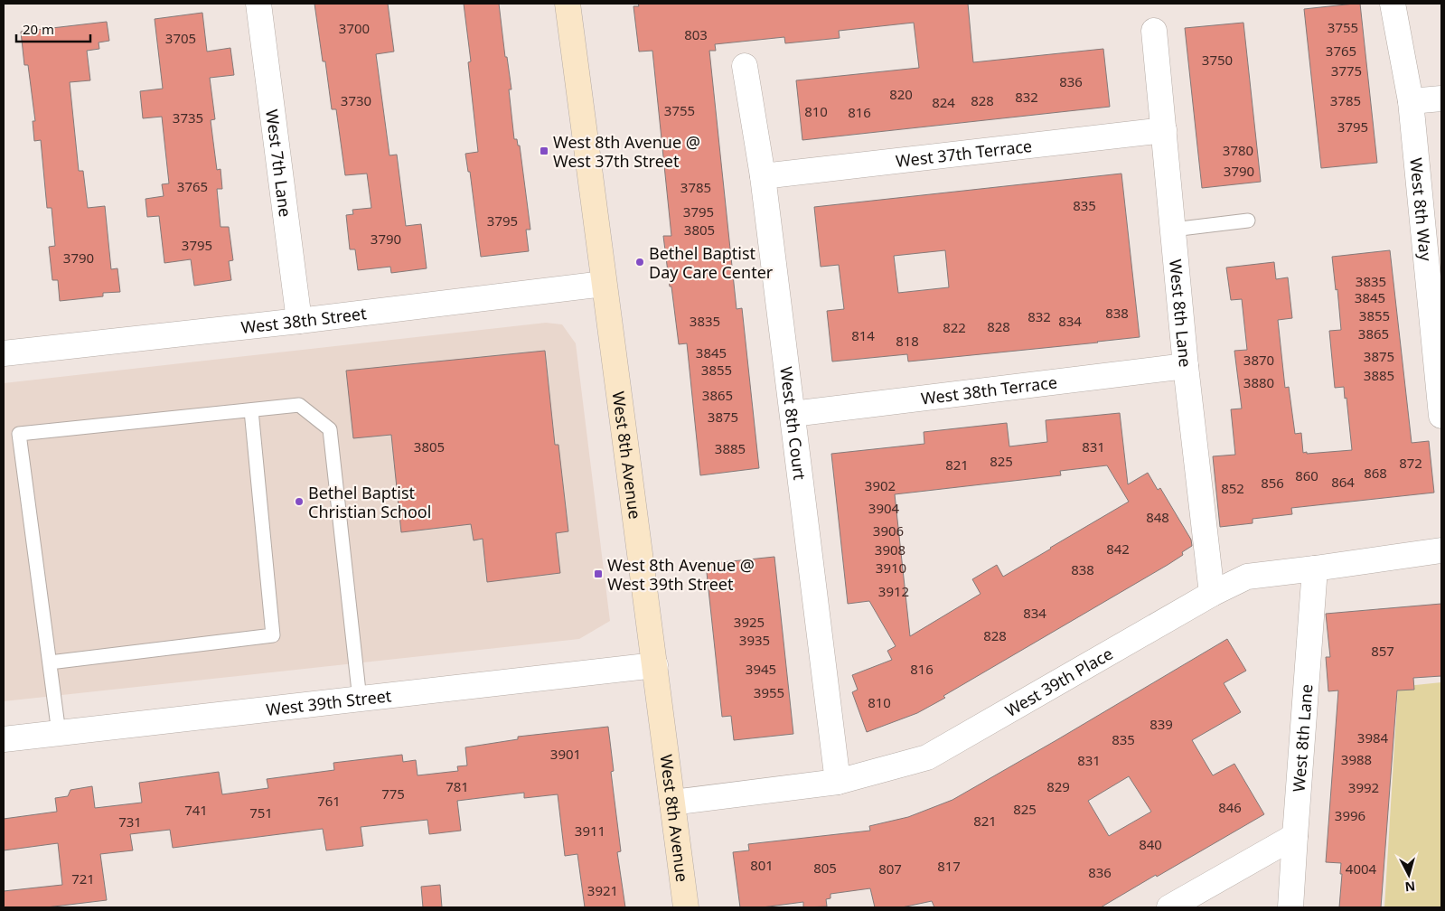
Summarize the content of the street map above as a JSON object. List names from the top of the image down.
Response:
{
  "streets": {
    "street": [
      "West 37th Terrace",
      "West 7th Lane",
      "West 8th Way",
      "West 8th Lane",
      "West 38th Street",
      "West 38th Terrace",
      "West 8th Court",
      "West 8th Avenue",
      "West 39th Place",
      "West 39th Street"
    ]
  },
  "crossings": [
    ["West 37th Terrace", "West 8th Lane"],
    ["West 37th Terrace", "West 8th Court"],
    ["West 7th Lane", "West 38th Street"],
    ["West 8th Lane", "West 38th Terrace"],
    ["West 8th Lane", "West 39th Place"],
    ["West 38th Street", "West 8th Avenue"],
    ["West 38th Terrace", "West 8th Court"],
    ["West 8th Court", "West 39th Place"],
    ["West 8th Avenue", "West 39th Place"],
    ["West 8th Avenue", "West 39th Street"]
  ],
  "places": {
    "transit": ["West 8th Avenue @ West 37th Street", "West 8th Avenue @ West 39th Street"],
    "other": ["Bethel Baptist Day Care Center", "Bethel Baptist Christian School"]
  },
  "house_numbers": [
    "3755",
    "3700",
    "803",
    "3705",
    "3765",
    "3750",
    "3775",
    "836",
    "820",
    "832",
    "3730",
    "828",
    "3785",
    "824",
    "3755",
    "810",
    "816",
    "3735",
    "3795",
    "3780",
    "3790",
    "3765",
    "3785",
    "835",
    "3795",
    "3795",
    "3805",
    "3790",
    "3795",
    "3790",
    "3835",
    "3845",
    "838",
    "3855",
    "832",
    "3835",
    "834",
    "828",
    "822",
    "3865",
    "814",
    "818",
    "3845",
    "3875",
    "3870",
    "3855",
    "3885",
    "3880",
    "3865",
    "3875",
    "3805",
    "831",
    "3885",
    "825",
    "872",
    "821",
    "868",
    "860",
    "864",
    "856",
    "3902",
    "852",
    "3904",
    "848",
    "3906",
    "842",
    "3908",
    "3910",
    "838",
    "3912",
    "834",
    "3925",
    "828",
    "3935",
    "857",
    "3945",
    "816",
    "3955",
    "810",
    "839",
    "3984",
    "835",
    "3901",
    "3988",
    "831",
    "781",
    "829",
    "3992",
    "775",
    "761",
    "846",
    "825",
    "741",
    "751",
    "3996",
    "821",
    "731",
    "3911",
    "840",
    "801",
    "817",
    "805",
    "807",
    "4004",
    "836",
    "721",
    "3921"
  ],
  "scale_bar": "20 m",
  "north": "bottom"
}
